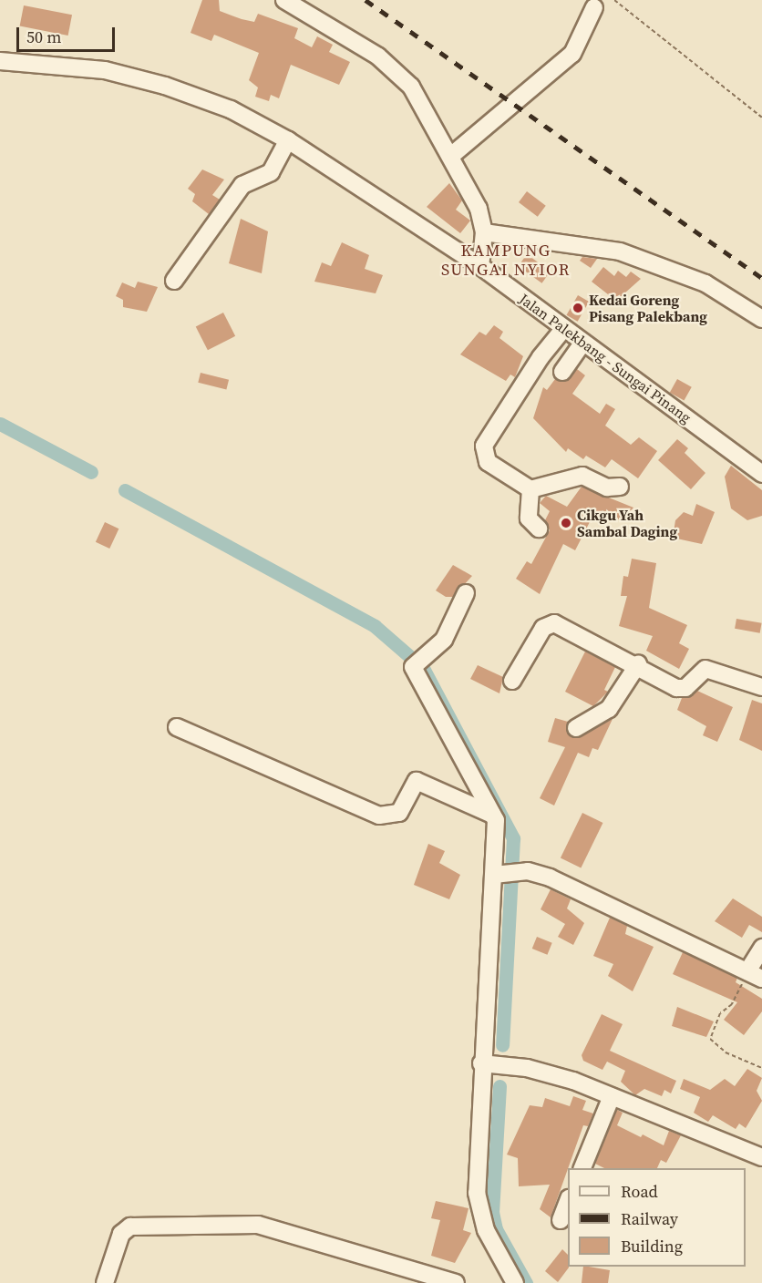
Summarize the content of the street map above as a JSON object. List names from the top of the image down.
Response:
{
  "streets": {
    "street": ["Jalan Palekbang - Sungai Pinang"]
  },
  "districts": ["KAMPUNG SUNGAI NYIOR"],
  "places": ["Kedai Goreng Pisang Palekbang", "Cikgu Yah Sambal Daging"],
  "legend": ["Road", "Railway", "Building"],
  "scale_bar": "50 m"
}
